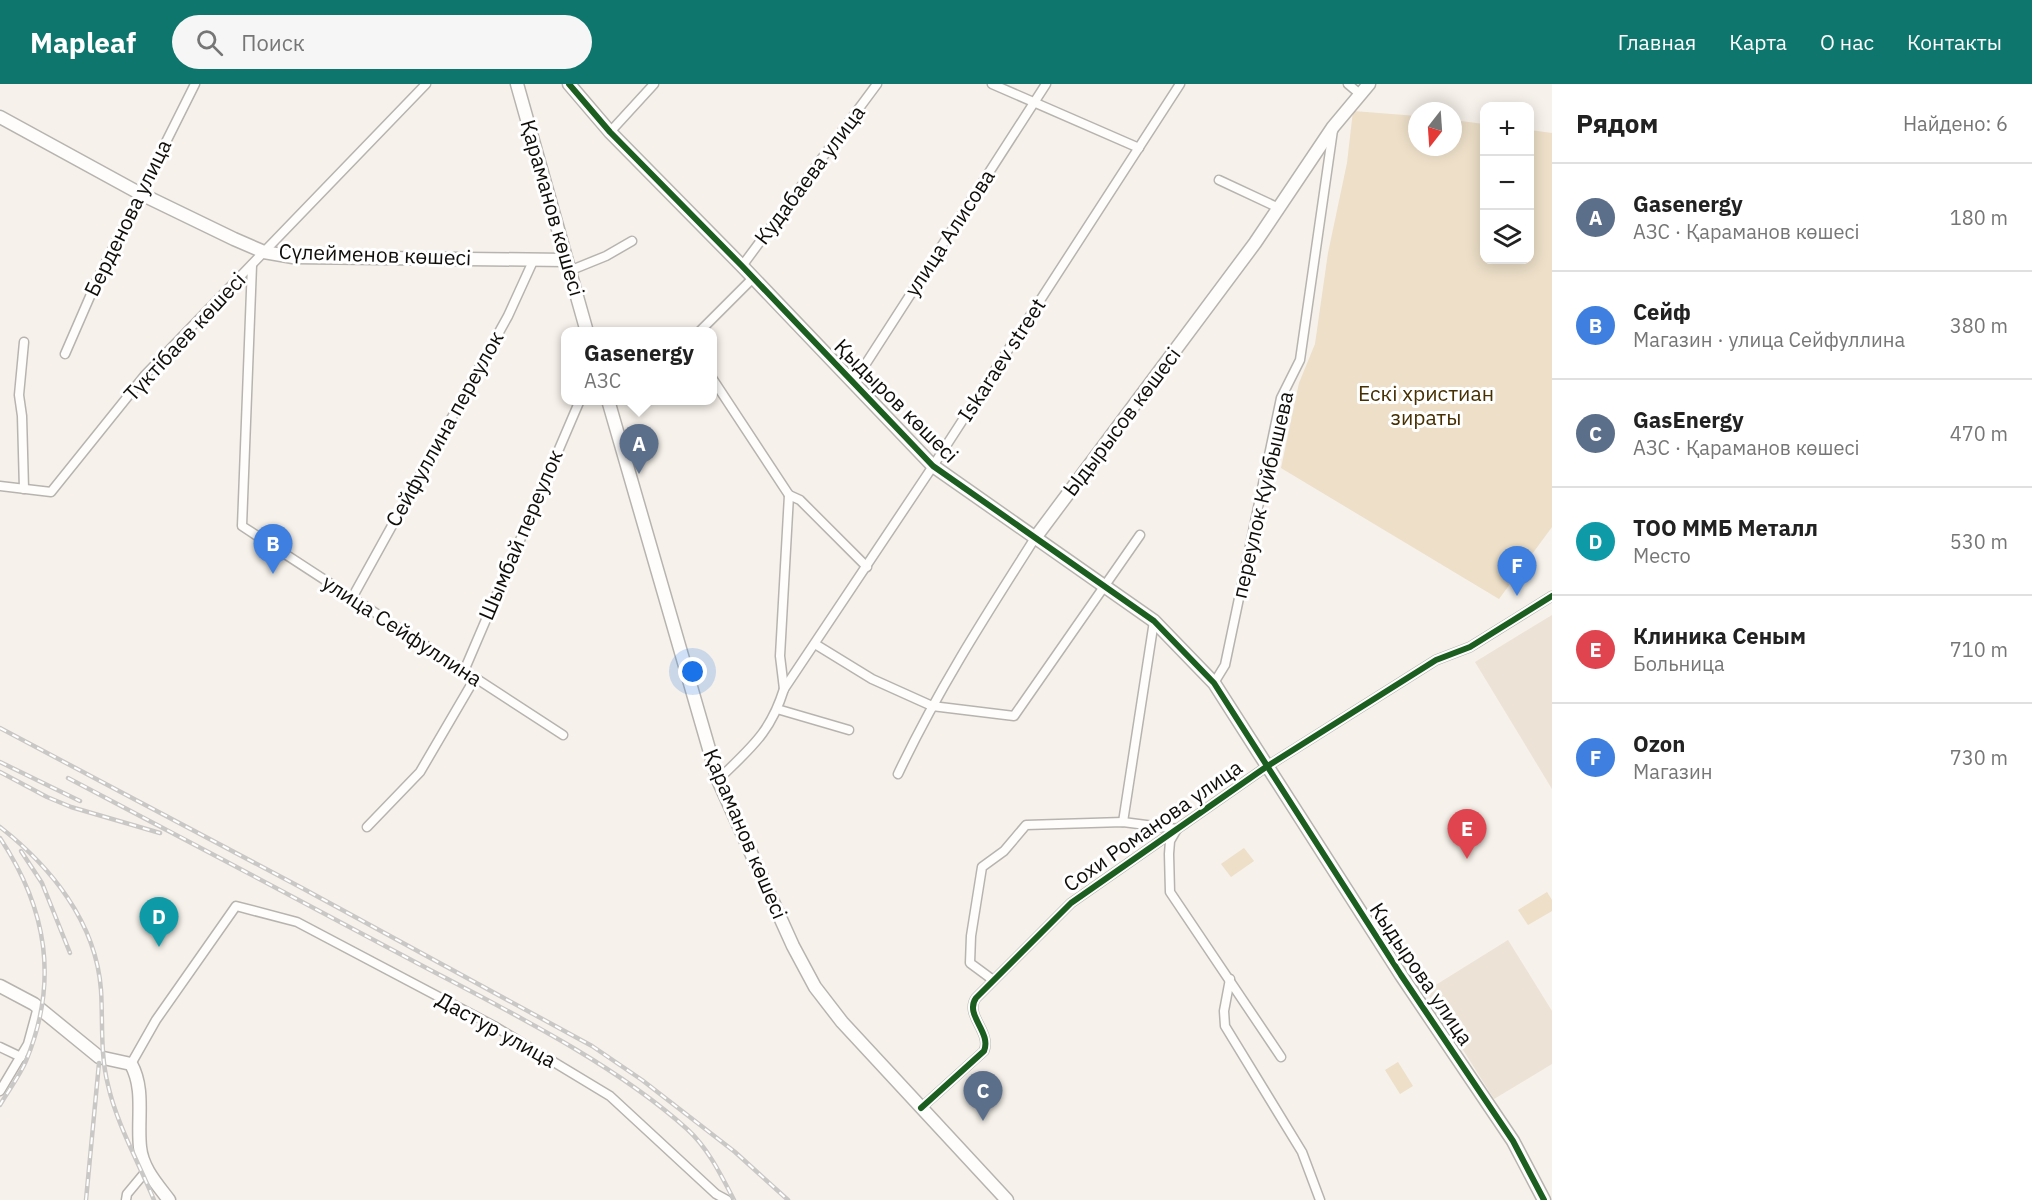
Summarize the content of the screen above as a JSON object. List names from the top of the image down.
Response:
{
  "streets": {
    "street": [
      "Кудабаева улица",
      "Қараманов көшесі",
      "Берденова улица",
      "улица Алисова",
      "Сүлейменов көшесі",
      "Түктібаев көшесі",
      "Iskaraev street",
      "Қыдыров көшесі",
      "Ыдырысов көшесі",
      "Сейфуллина переулок",
      "переулок Куйбышева",
      "Шымбай переулок",
      "улица Сейфуллина",
      "Сохи Романова улица",
      "Кыдырова улица",
      "Дастур улица"
    ]
  },
  "crossings": [
    ["Кудабаева улица", "Қыдыров көшесі"],
    ["Қараманов көшесі", "Сүлейменов көшесі"],
    ["Қараманов көшесі", "Iskaraev street"],
    ["Қараманов көшесі", "Сохи Романова улица"],
    ["Берденова улица", "Сүлейменов көшесі"],
    ["улица Алисова", "Қыдыров көшесі"],
    ["Сүлейменов көшесі", "Түктібаев көшесі"],
    ["Сүлейменов көшесі", "Сейфуллина переулок"],
    ["Түктібаев көшесі", "улица Сейфуллина"],
    ["Iskaraev street", "Қыдыров көшесі"],
    ["Қыдыров көшесі", "Ыдырысов көшесі"],
    ["Қыдыров көшесі", "переулок Куйбышева"],
    ["Қыдыров көшесі", "Сохи Романова улица"],
    ["Қыдыров көшесі", "Кыдырова улица"],
    ["Ыдырысов көшесі", "переулок Куйбышева"],
    ["Сейфуллина переулок", "улица Сейфуллина"],
    ["Шымбай переулок", "улица Сейфуллина"],
    ["Сохи Романова улица", "Кыдырова улица"]
  ],
  "parks": ["Ескі христиан зираты"],
  "north": "bottom",
  "page": {
    "header": "Mapleaf",
    "search": "Поиск",
    "nav": [
      "Главная",
      "Карта",
      "О нас",
      "Контакты"
    ],
    "heading": ["Рядом", "Найдено: 6"],
    "map_buttons": ["+", "−"],
    "list": [
      {
        "mark": "A",
        "name": "Gasenergy",
        "note": "АЗС · Қараманов көшесі",
        "value": "180 m"
      },
      {
        "mark": "B",
        "name": "Сейф",
        "note": "Магазин · улица Сейфуллина",
        "value": "380 m"
      },
      {
        "mark": "C",
        "name": "GasEnergy",
        "note": "АЗС · Қараманов көшесі",
        "value": "470 m"
      },
      {
        "mark": "D",
        "name": "ТОО ММБ Металл",
        "note": "Место",
        "value": "530 m"
      },
      {
        "mark": "E",
        "name": "Клиника Сеным",
        "note": "Больница",
        "value": "710 m"
      },
      {
        "mark": "F",
        "name": "Ozon",
        "note": "Магазин",
        "value": "730 m"
      }
    ],
    "popup": ["Gasenergy", "АЗС"],
    "pins": [
      "A",
      "B",
      "F",
      "E",
      "D",
      "C"
    ]
  }
}
